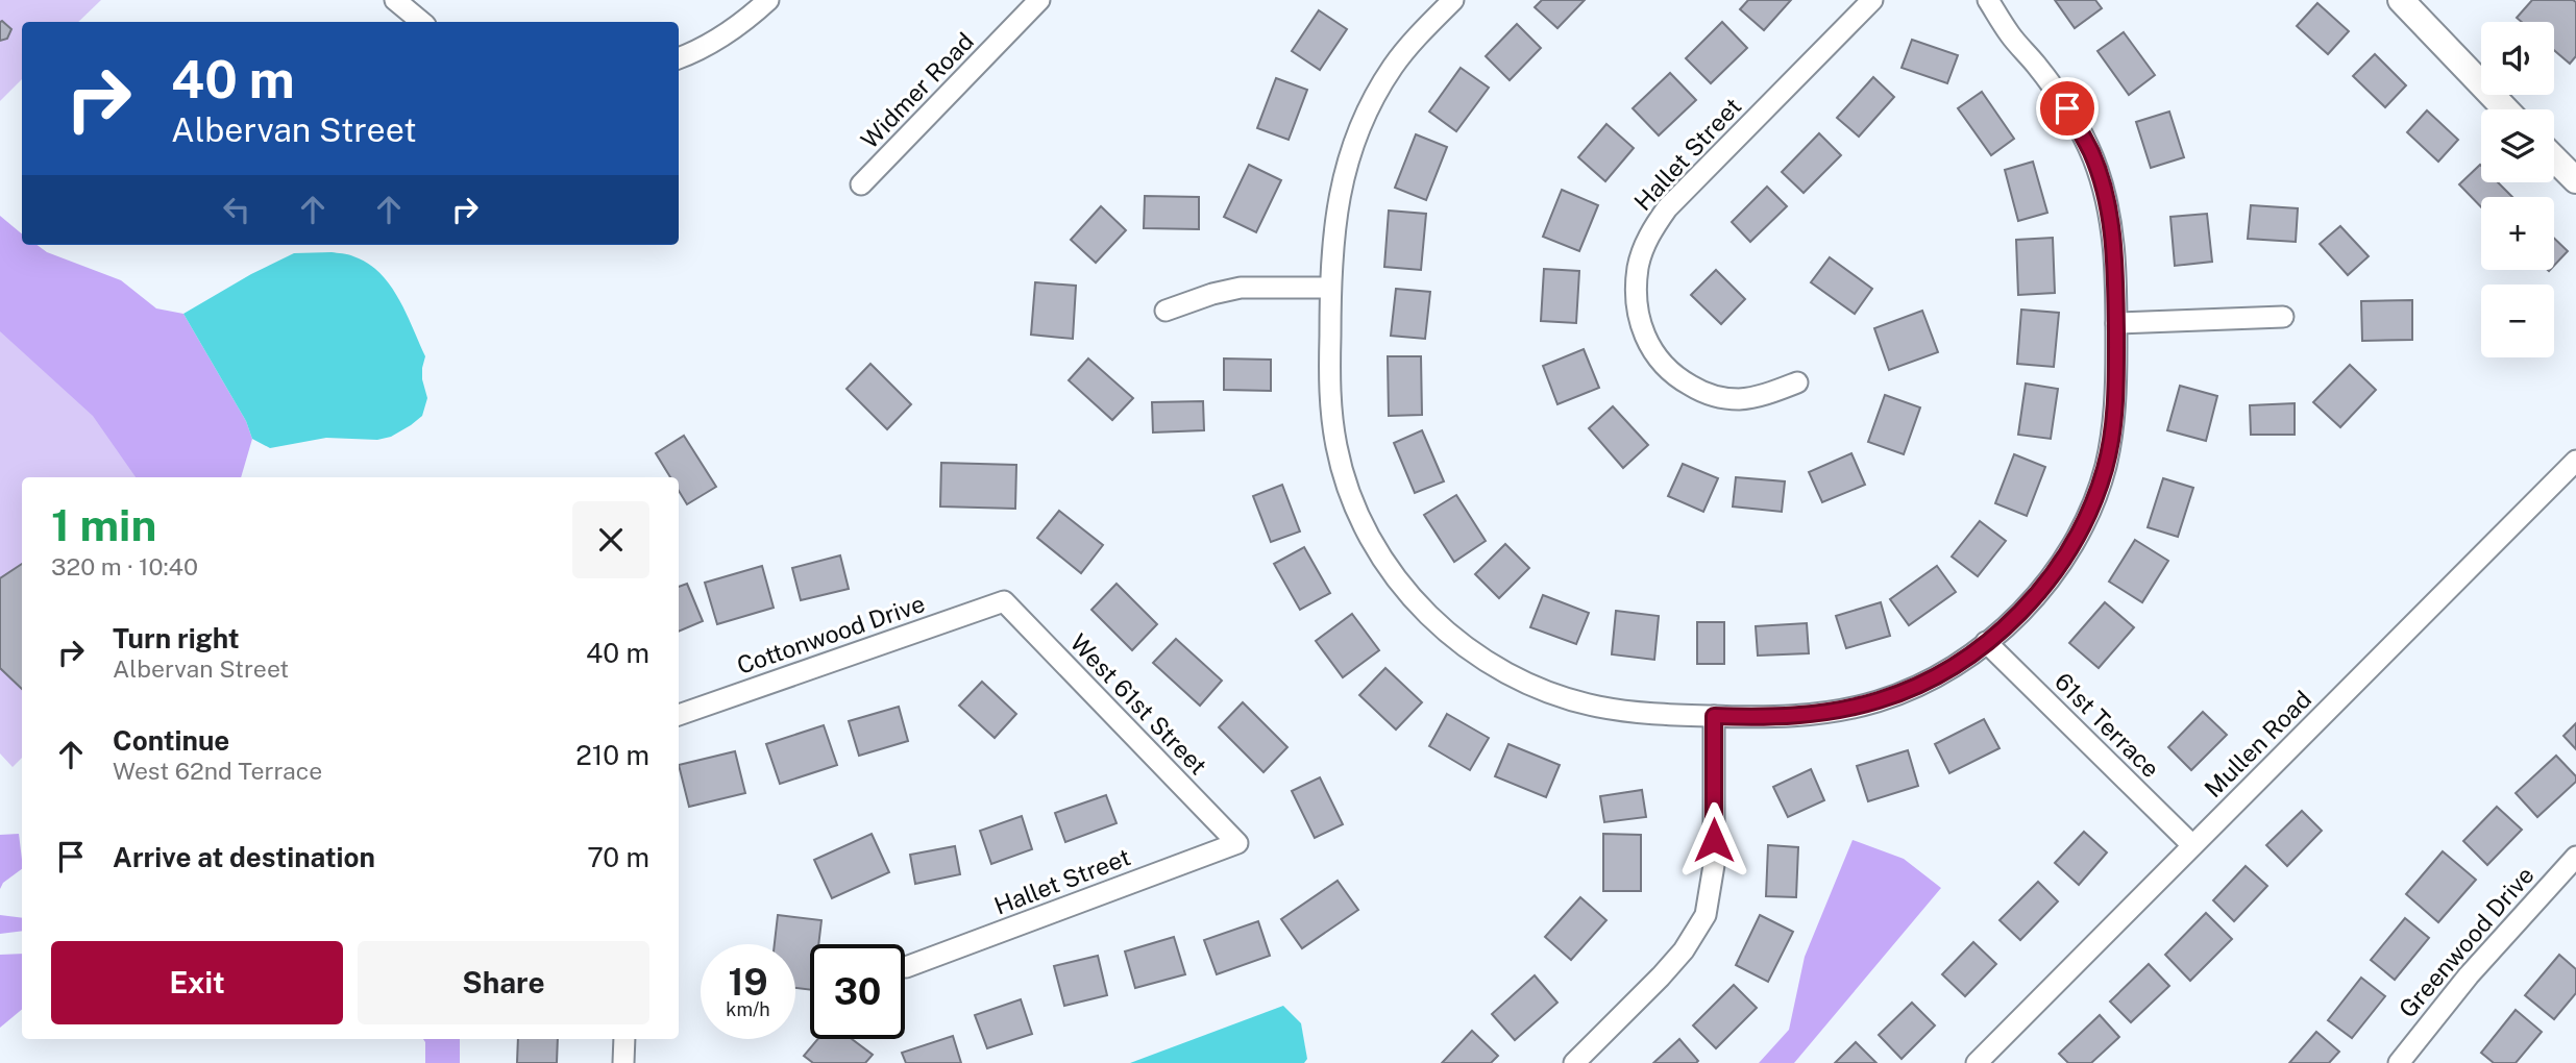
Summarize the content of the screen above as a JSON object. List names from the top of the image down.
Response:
{
  "streets": {
    "street": [
      "Widmer Road",
      "Hallet Street",
      "Cottonwood Drive",
      "West 61st Street",
      "61st Terrace",
      "Mullen Road",
      "Greenwood Drive"
    ]
  },
  "crossings": [
    ["Hallet Street", "West 61st Street"],
    ["Cottonwood Drive", "West 61st Street"],
    ["61st Terrace", "Mullen Road"]
  ],
  "page": {
    "map_buttons": ["+", "−"],
    "turn": ["40 m", "Albervan Street"],
    "heading": ["1 min", "320 m · 10:40"],
    "list": [
      {
        "name": "Turn right",
        "note": "Albervan Street",
        "value": "40 m"
      },
      {
        "name": "Continue",
        "note": "West 62nd Terrace",
        "value": "210 m"
      },
      {
        "name": "Arrive at destination",
        "value": "70 m"
      }
    ],
    "buttons": ["Exit", "Share"],
    "speed": "19 km/h",
    "limit": "30"
  }
}
